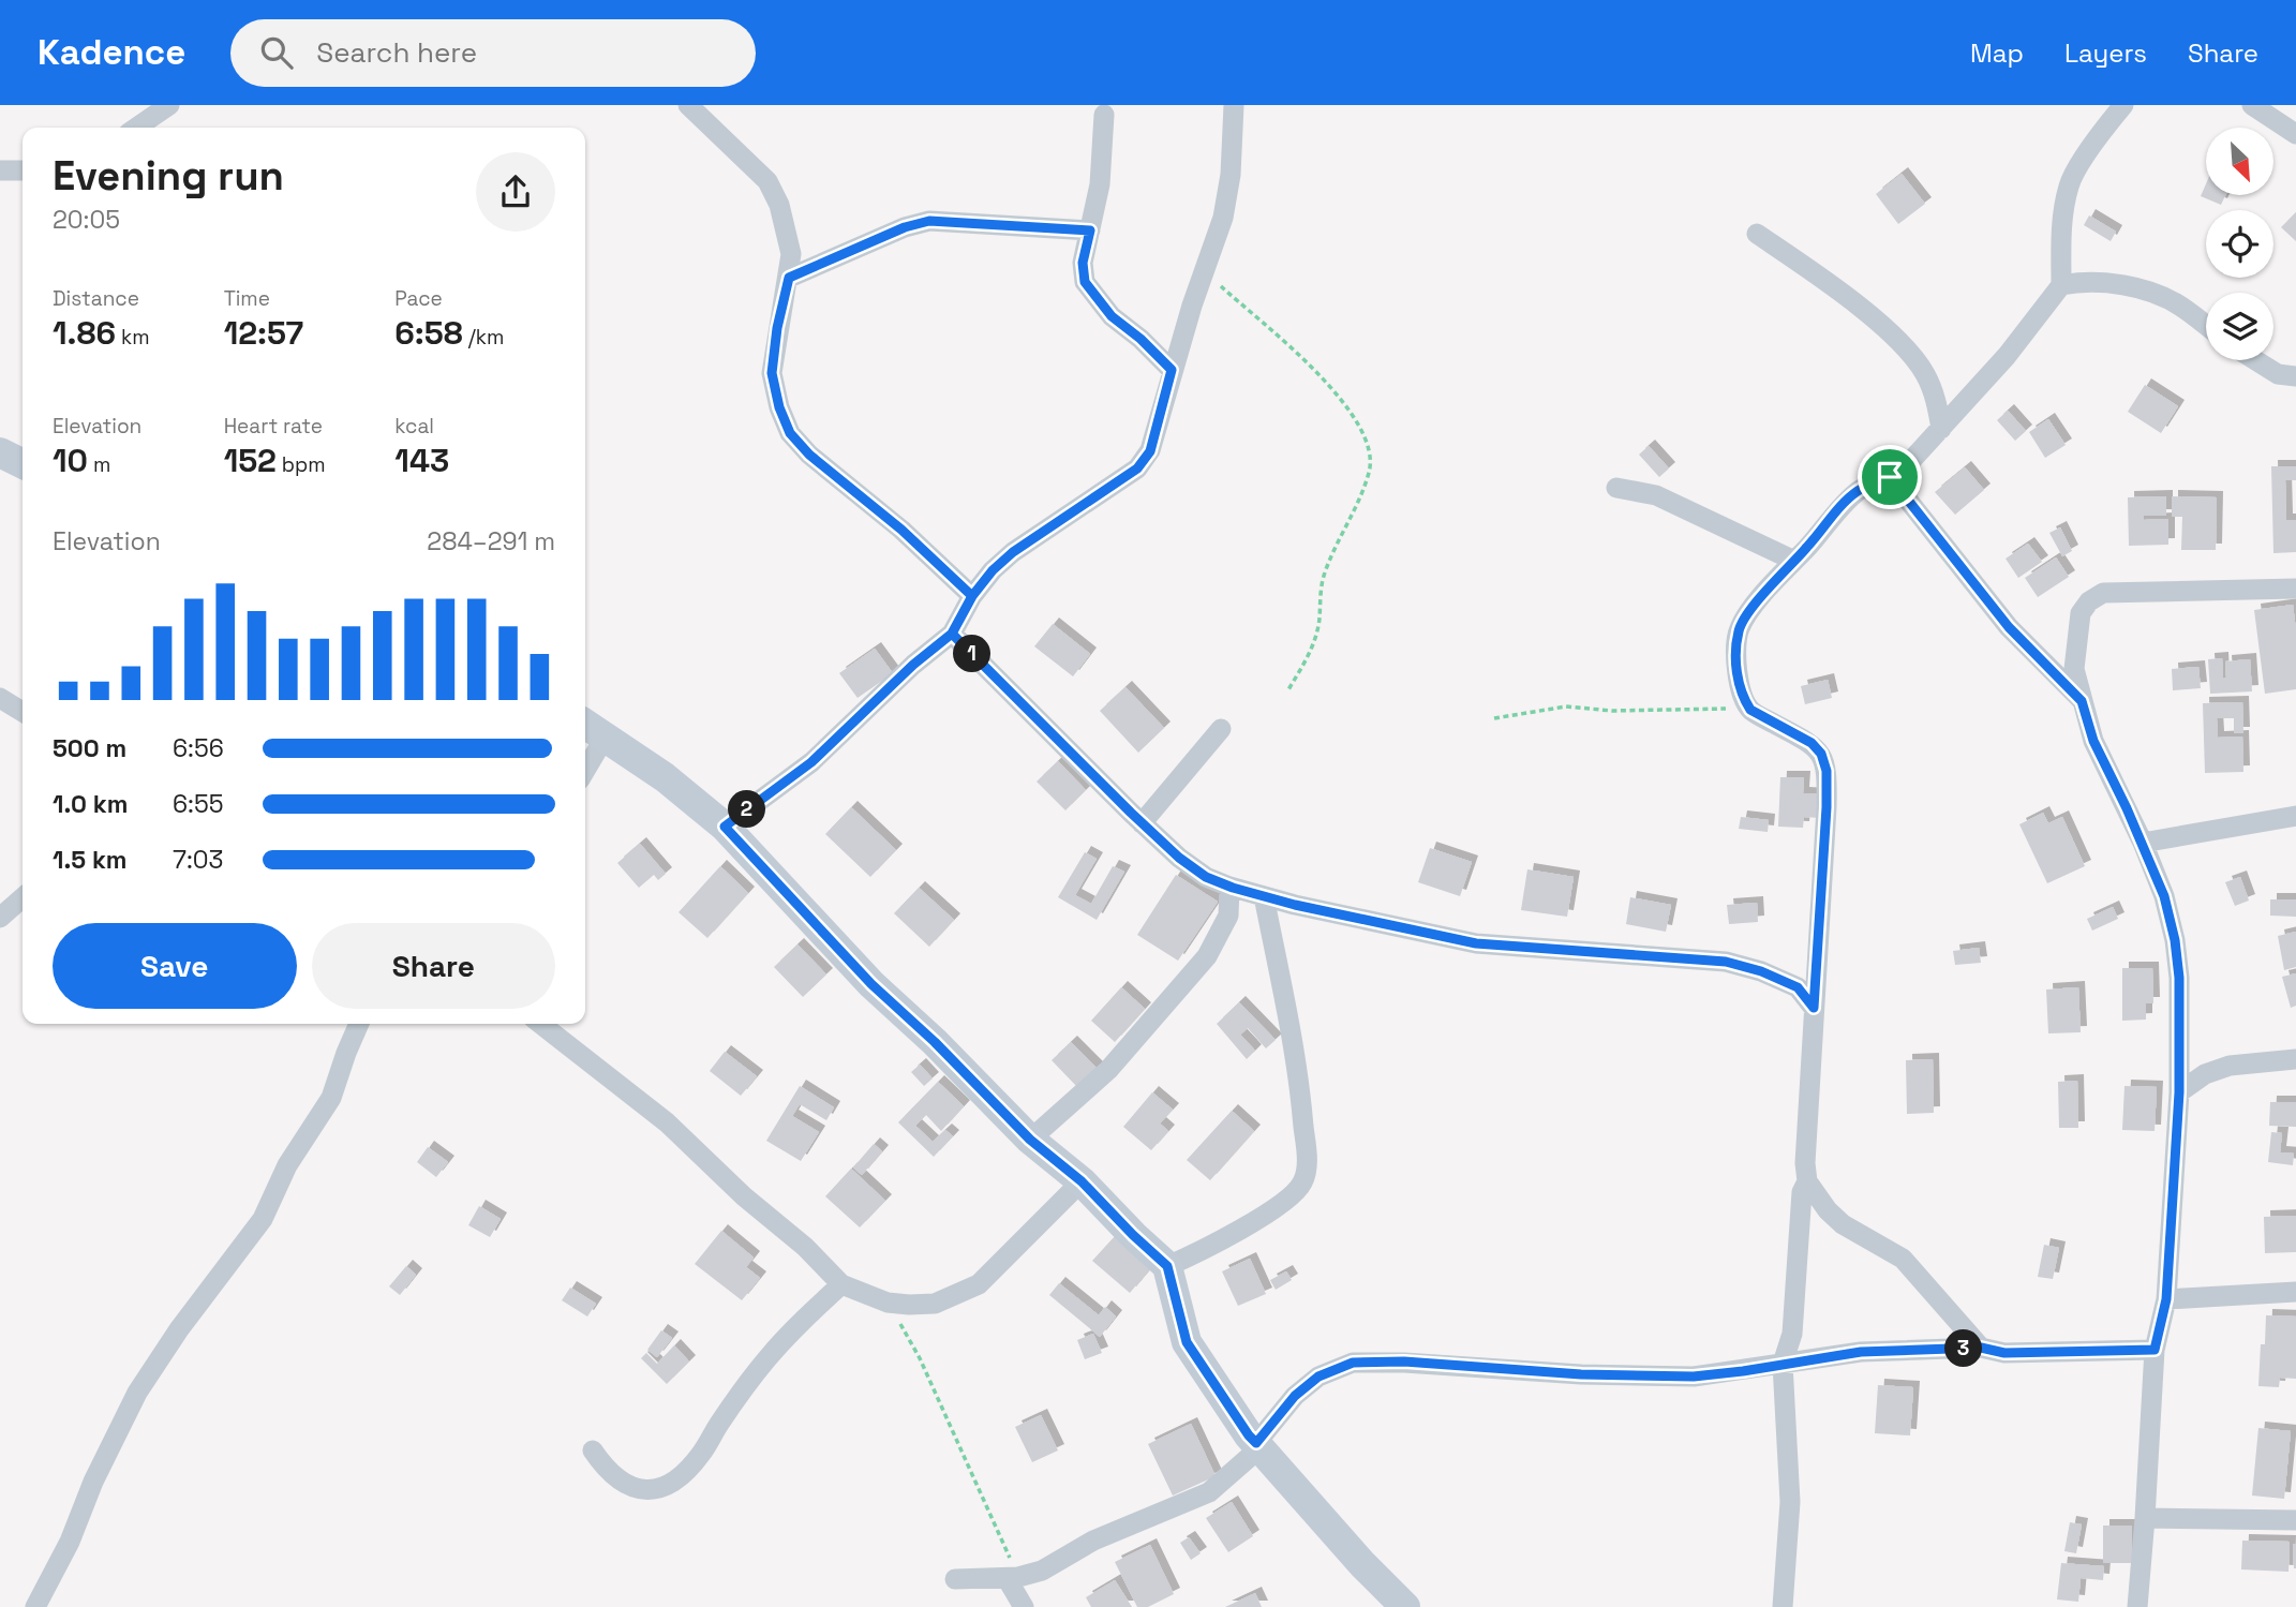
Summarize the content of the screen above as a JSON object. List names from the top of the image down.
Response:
{
  "north": "bottom right",
  "page": {
    "header": "Kadence",
    "search": "Search here",
    "nav": ["Map", "Layers", "Share"],
    "heading": ["Evening run", "20:05"],
    "stats": [
      ["Distance", "1.86 km"],
      ["Time", "12:57"],
      ["Pace", "6:58 /km"],
      ["Elevation", "10 m"],
      ["Heart rate", "152 bpm"],
      ["kcal", "143"]
    ],
    "chart": ["Elevation", "284–291 m"],
    "pins": ["1", "2", "3"],
    "list": [
      {
        "name": "500 m",
        "note": "6:56"
      },
      {
        "name": "1.0 km",
        "note": "6:55"
      },
      {
        "name": "1.5 km",
        "note": "7:03"
      }
    ],
    "buttons": ["Save", "Share"]
  }
}
